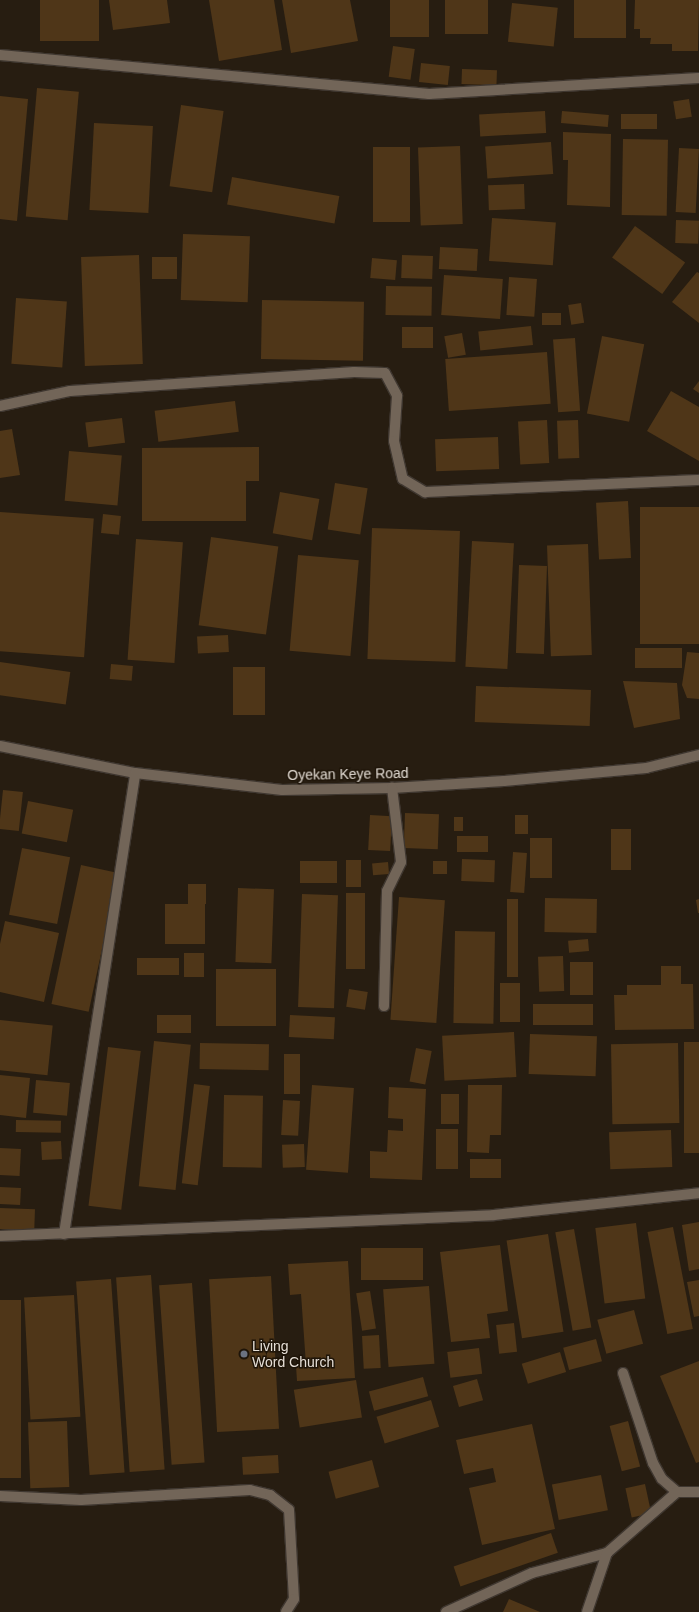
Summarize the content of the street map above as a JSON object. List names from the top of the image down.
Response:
{
  "streets": {
    "street": ["Oyekan Keye Road"]
  },
  "places": ["Living Word Church"]
}
